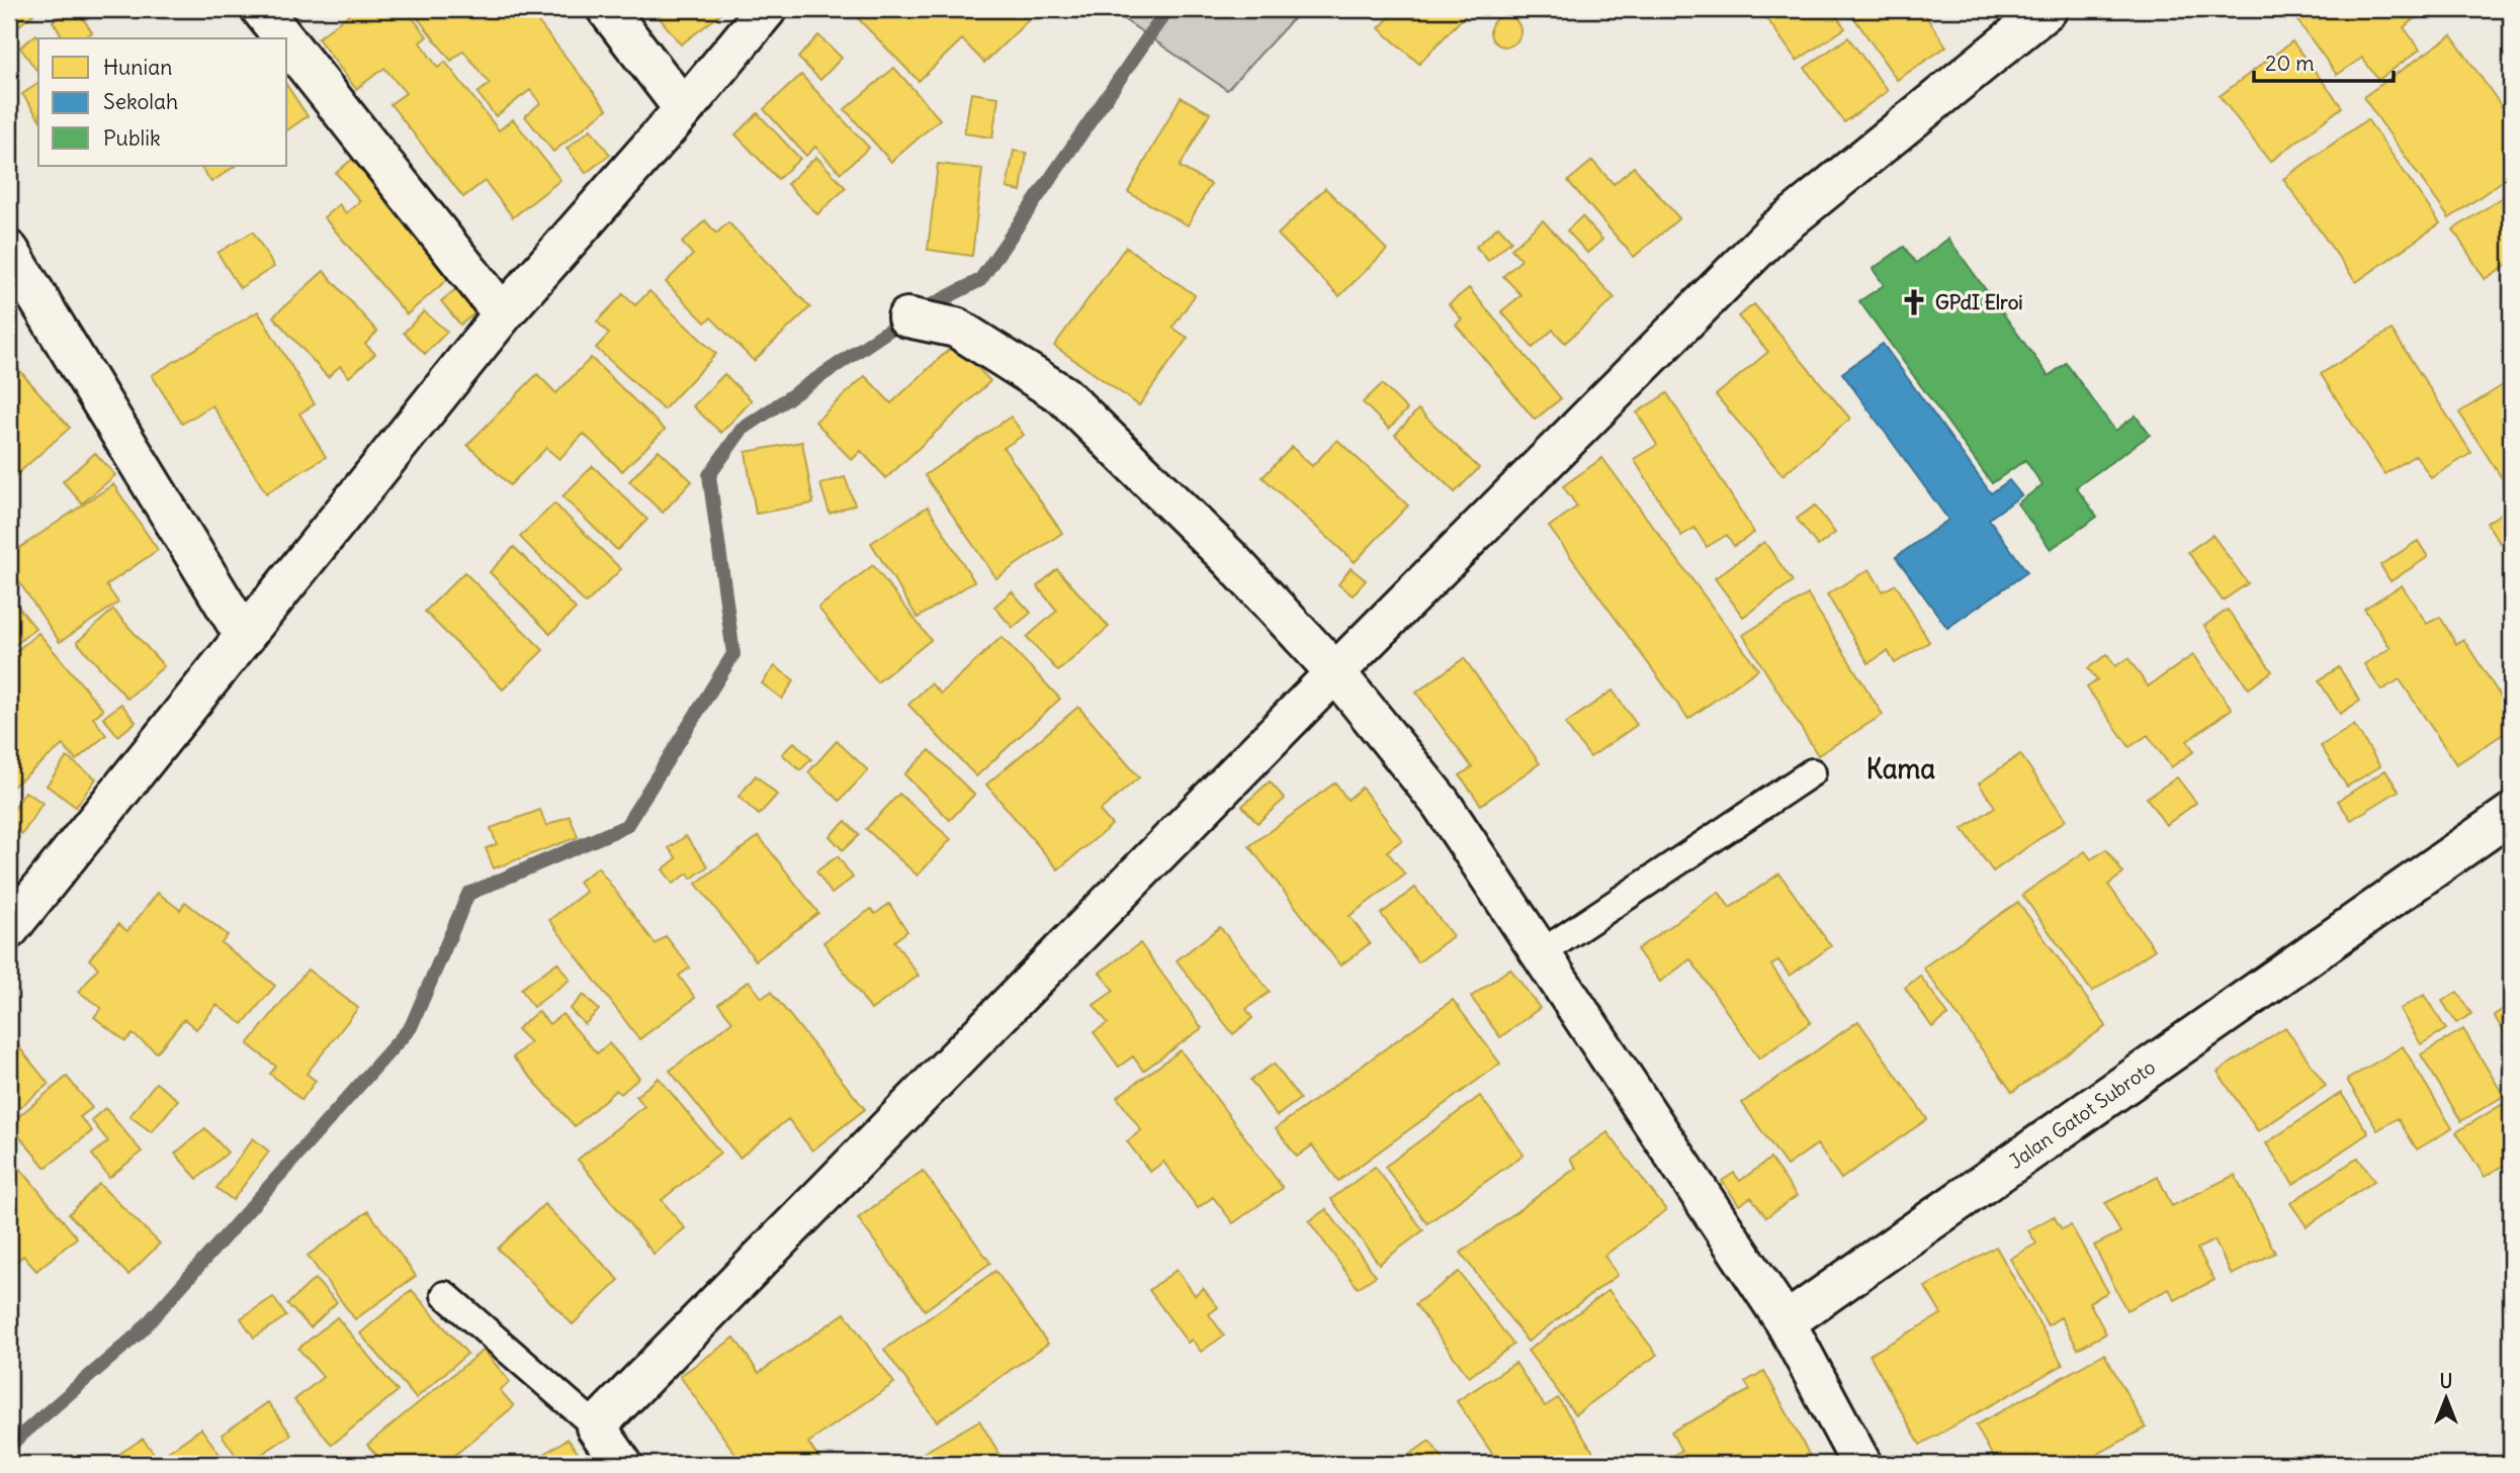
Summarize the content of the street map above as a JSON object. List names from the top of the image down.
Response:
{
  "streets": {
    "street": ["Jalan Gatot Subroto"]
  },
  "districts": ["Kama"],
  "places": {
    "church": ["GPdI Elroi"]
  },
  "legend": ["Hunian", "Sekolah", "Publik"],
  "scale_bar": "20 m",
  "north": "top"
}
